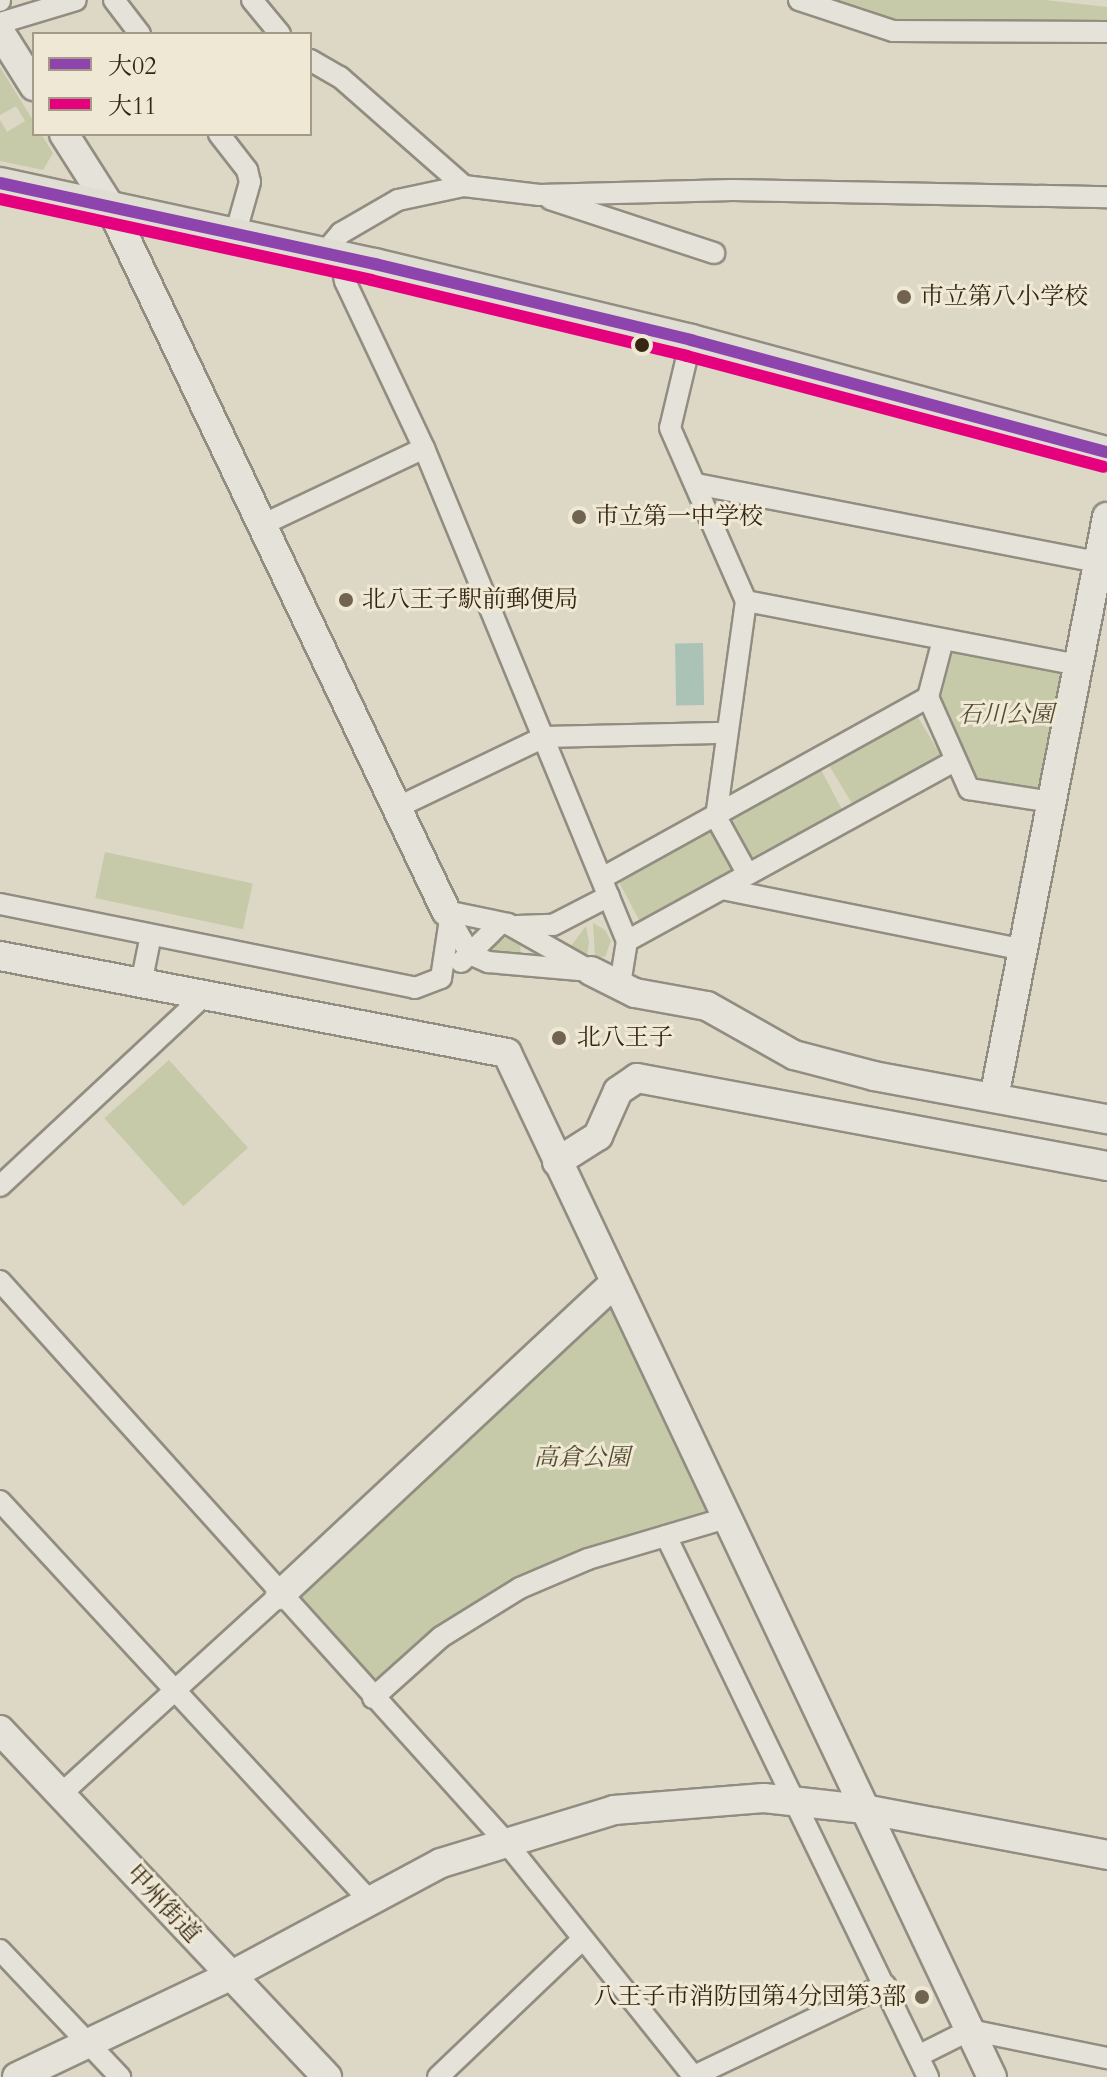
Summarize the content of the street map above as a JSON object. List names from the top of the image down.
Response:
{
  "streets": {
    "street": ["甲州街道"]
  },
  "parks": ["石川公園", "高倉公園"],
  "places": [
    "市立第八小学校",
    "市立第一中学校",
    "北八王子駅前郵便局",
    "北八王子",
    "八王子市消防団第4分団第3部"
  ],
  "lines": ["transit line 大02", "transit line 大11"],
  "legend": ["大02", "大11"]
}
